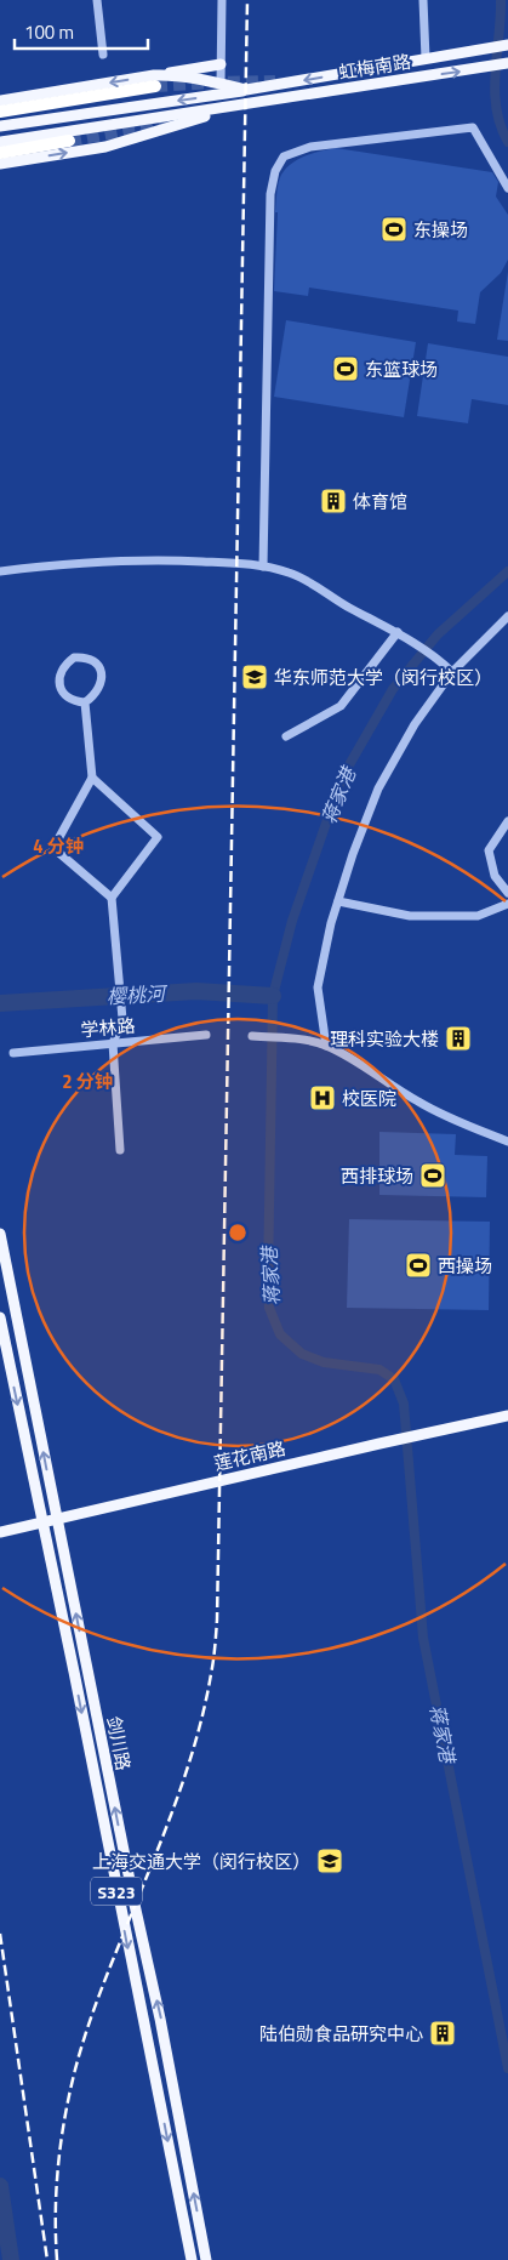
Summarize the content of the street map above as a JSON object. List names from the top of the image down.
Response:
{
  "streets": {
    "main road": [
      "虹梅南路",
      "莲花南路",
      "剑川路",
      "S323"
    ],
    "street": ["学林路"]
  },
  "crossings": [
    ["莲花南路", "剑川路"]
  ],
  "water": ["蒋家港", "樱桃河"],
  "places": {
    "sports": [
      "东操场",
      "东篮球场",
      "西排球场",
      "西操场"
    ],
    "building": ["体育馆", "理科实验大楼", "陆伯勋食品研究中心"],
    "school or university": ["华东师范大学（闵行校区）", "上海交通大学（闵行校区）"],
    "hospital": ["校医院"]
  },
  "scale_bar": "100 m",
  "rings": ["4 分钟", "2 分钟"]
}
